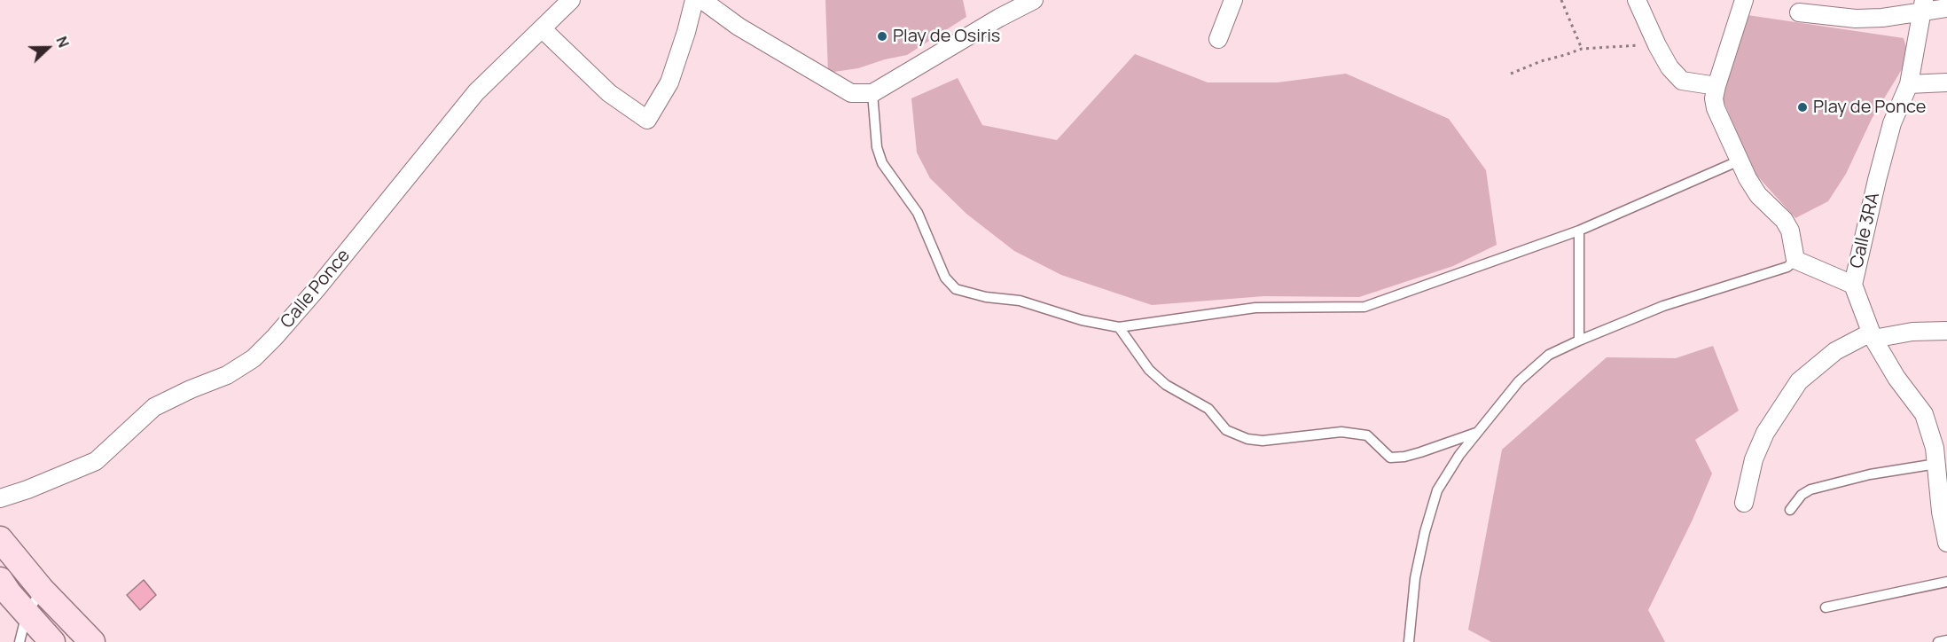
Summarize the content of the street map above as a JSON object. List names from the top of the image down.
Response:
{
  "streets": {
    "street": ["Calle 3RA", "Calle Ponce"]
  },
  "places": ["Play de Osiris", "Play de Ponce"],
  "north": "right"
}
